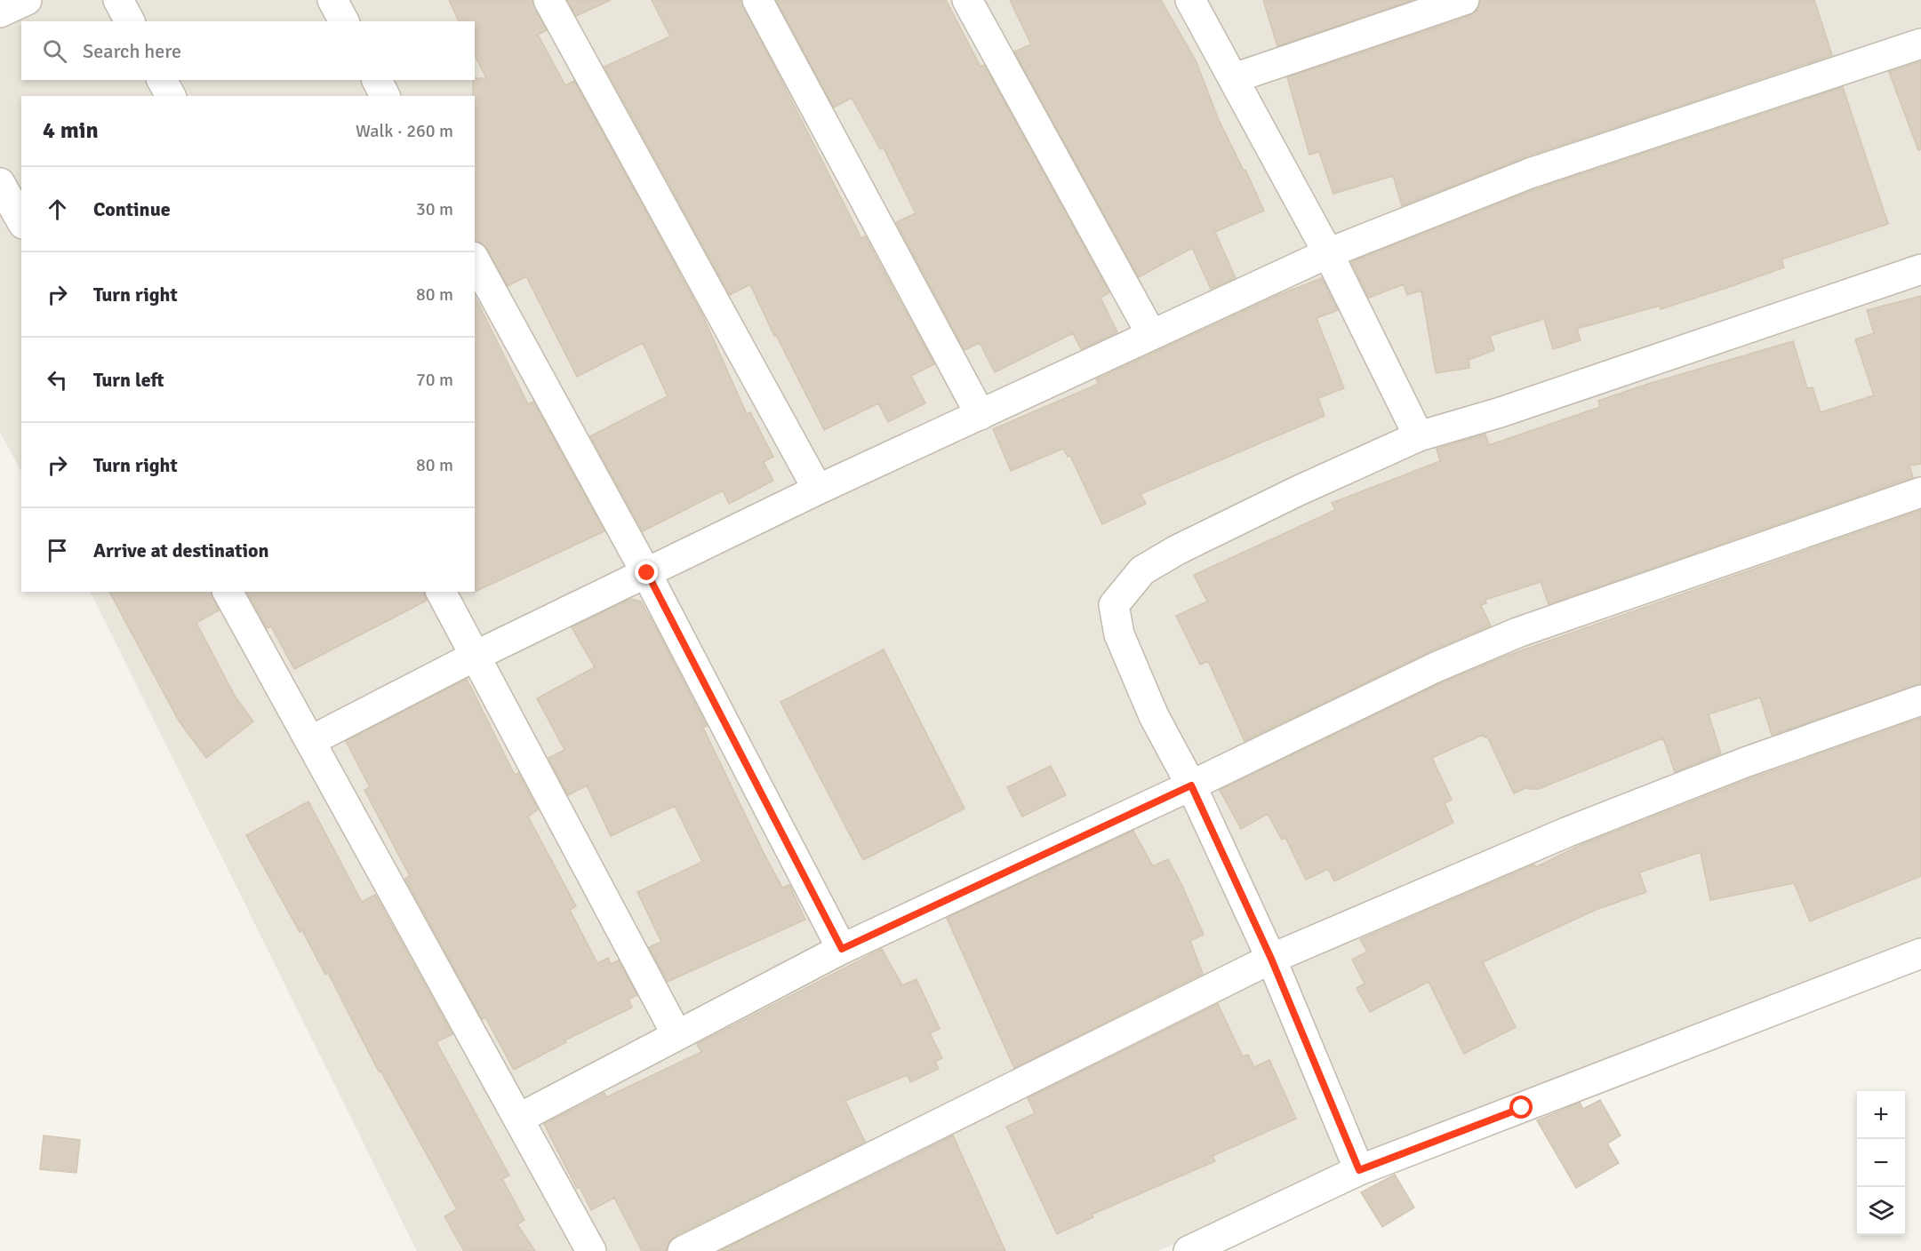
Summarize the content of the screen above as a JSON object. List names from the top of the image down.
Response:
{
  "page": {
    "search": "Search here",
    "heading": ["4 min", "Walk · 260 m"],
    "list": [
      ["Continue", "30 m"],
      ["Turn right", "80 m"],
      ["Turn left", "70 m"],
      ["Turn right", "80 m"],
      "Arrive at destination"
    ],
    "map_buttons": ["+", "−"]
  }
}
